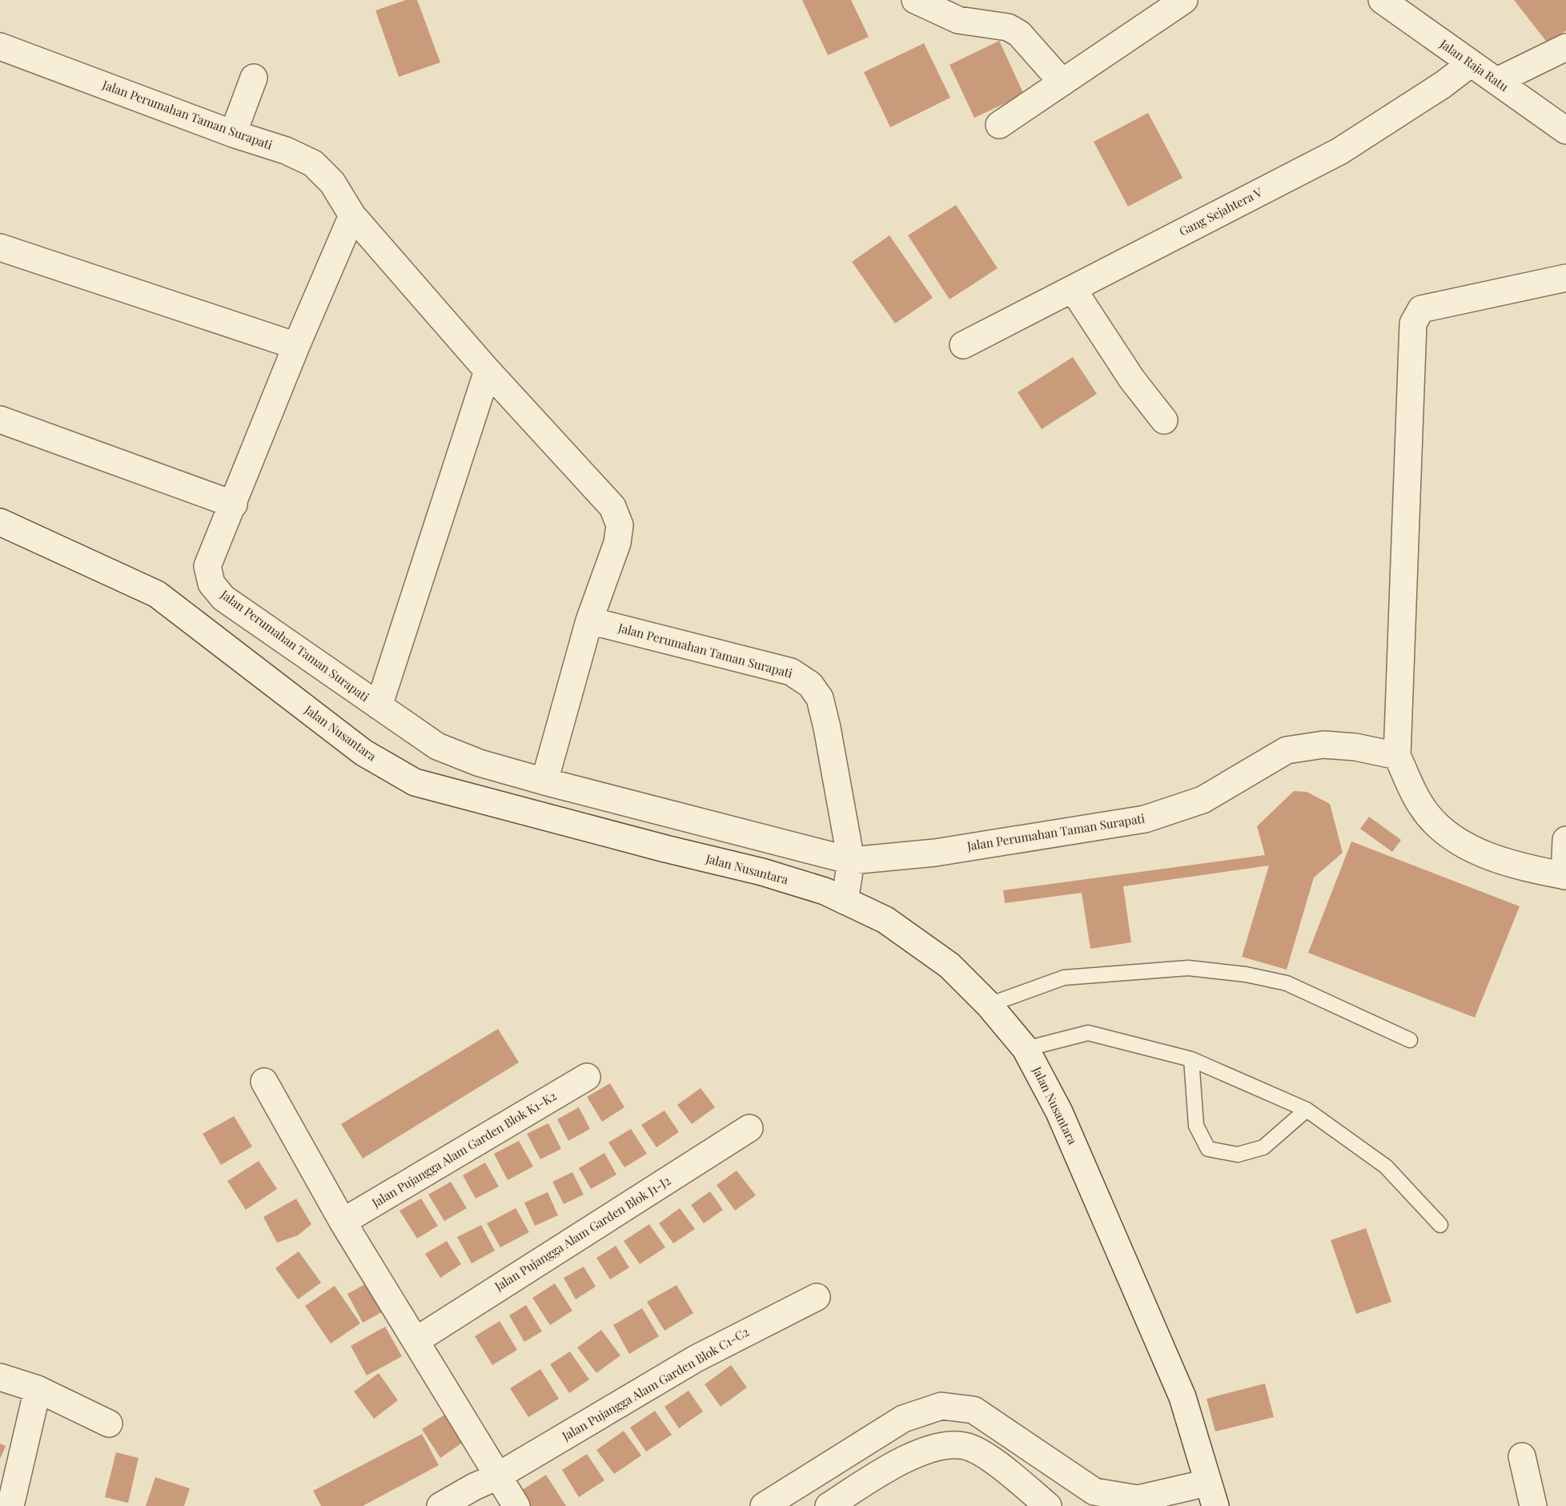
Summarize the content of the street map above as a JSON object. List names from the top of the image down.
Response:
{
  "streets": {
    "street": [
      "Jalan Raja Ratu",
      "Jalan Perumahan Taman Surapati",
      "Gang Sejahtera V",
      "Jalan Nusantara",
      "Jalan Pujangga Alam Garden Blok K1-K2",
      "Jalan Pujangga Alam Garden Blok J1-J2",
      "Jalan Pujangga Alam Garden Blok C1-C2"
    ]
  },
  "crossings": [
    ["Jalan Raja Ratu", "Gang Sejahtera V"],
    ["Jalan Perumahan Taman Surapati", "Jalan Nusantara"]
  ]
}
